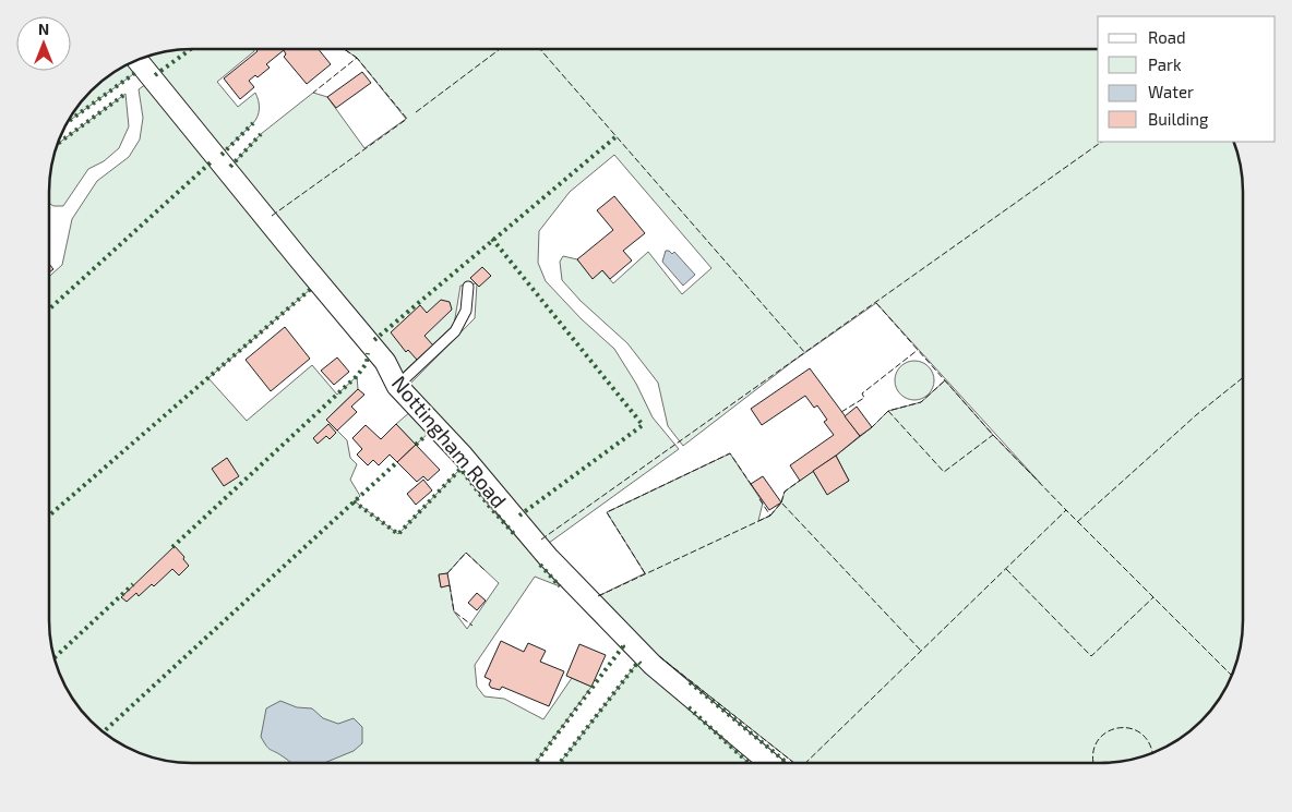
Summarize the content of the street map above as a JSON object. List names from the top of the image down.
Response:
{
  "streets": {
    "street": ["Nottingham Road"]
  },
  "legend": [
    "Road",
    "Park",
    "Water",
    "Building"
  ],
  "north": "top"
}
